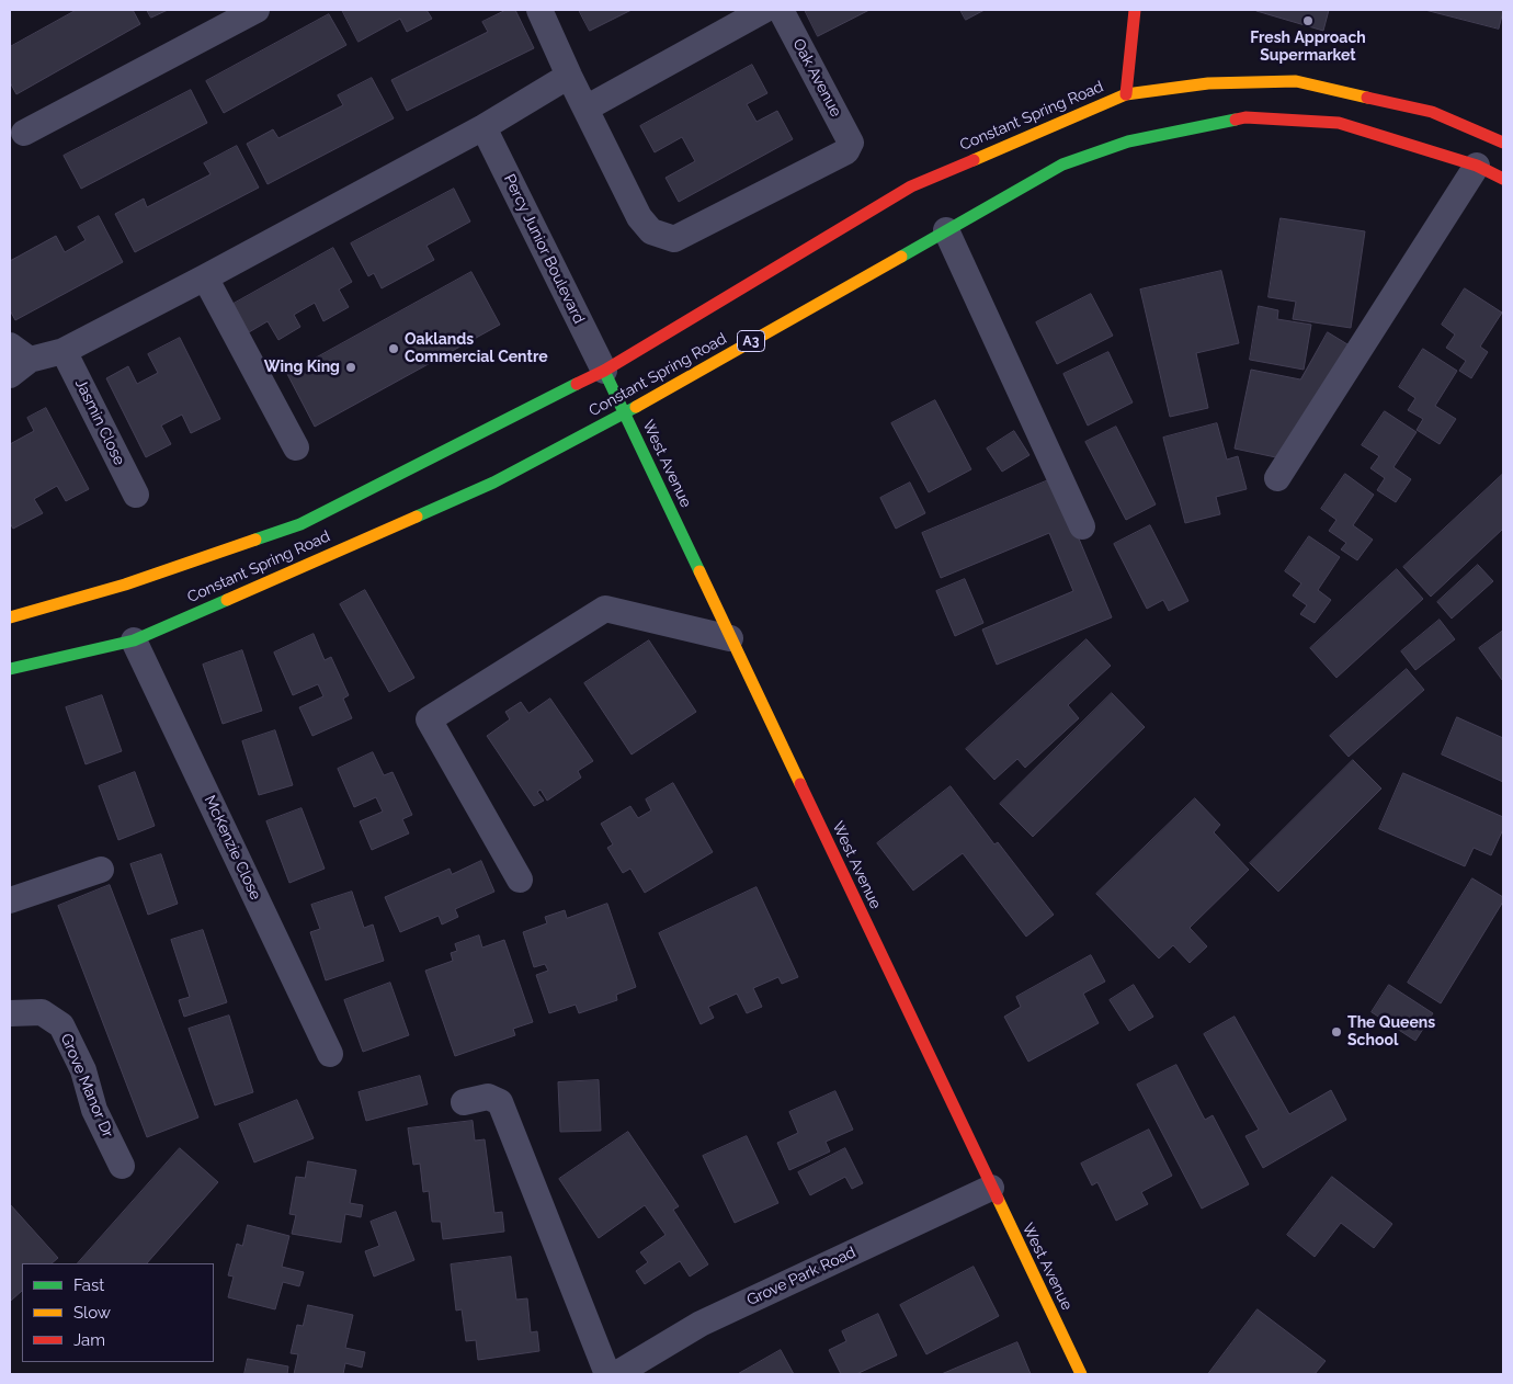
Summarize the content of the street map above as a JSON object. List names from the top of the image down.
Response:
{
  "streets": {
    "main road": ["Constant Spring Road", "A3", "West Avenue"],
    "street": [
      "Oak Avenue",
      "Percy Junior Boulevard",
      "Jasmin Close",
      "McKenzie Close",
      "Grove Manor Dr",
      "Grove Park Road"
    ]
  },
  "crossings": [
    ["Constant Spring Road", "Percy Junior Boulevard"],
    ["Constant Spring Road", "West Avenue"],
    ["Constant Spring Road", "McKenzie Close"],
    ["Percy Junior Boulevard", "West Avenue"],
    ["West Avenue", "Grove Park Road"]
  ],
  "places": [
    "Fresh Approach Supermarket",
    "Oaklands Commercial Centre",
    "Wing King",
    "The Queens School"
  ],
  "legend": ["Fast", "Slow", "Jam"]
}
